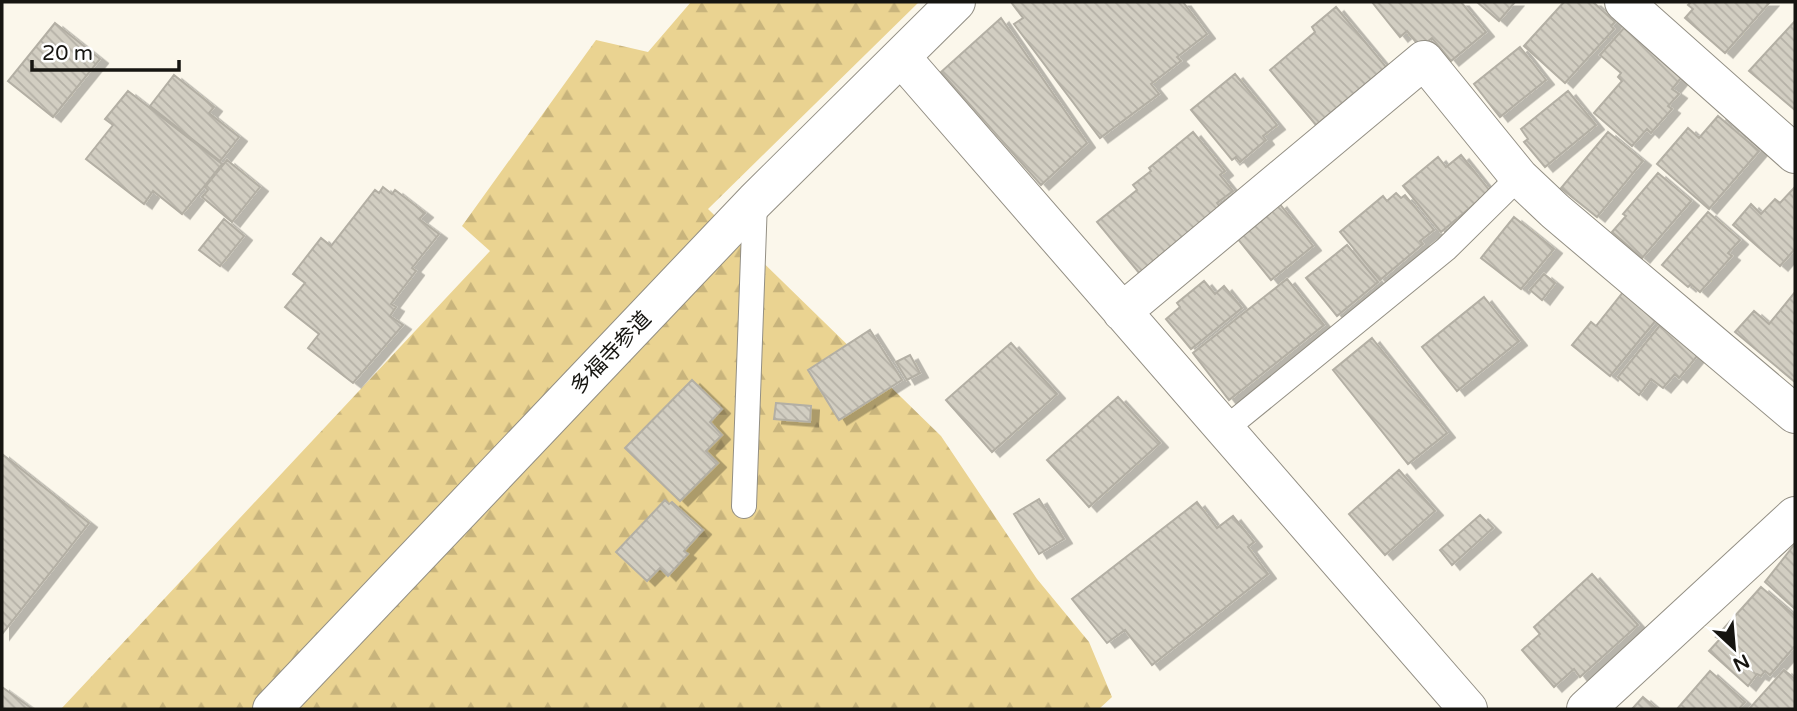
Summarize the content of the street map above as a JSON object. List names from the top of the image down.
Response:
{
  "streets": {
    "street": ["多福寺参道"]
  },
  "scale_bar": "20 m",
  "north": "bottom right"
}
